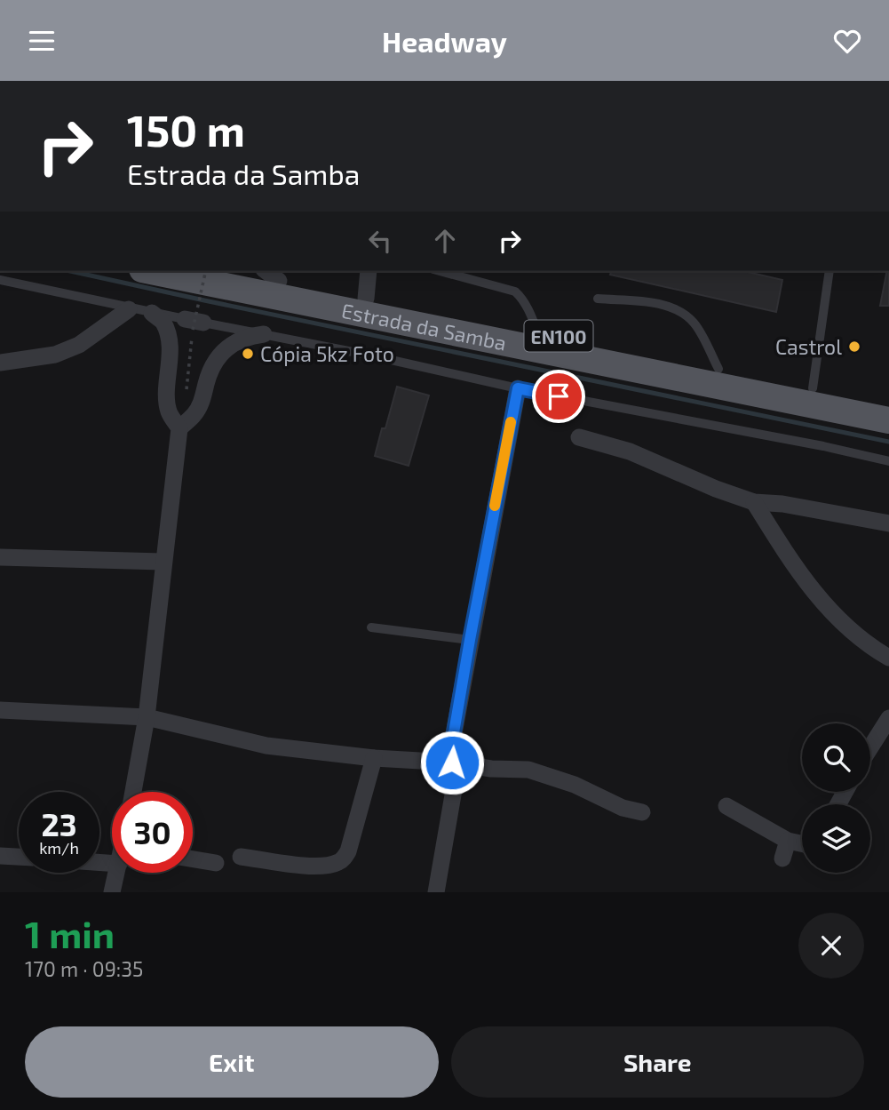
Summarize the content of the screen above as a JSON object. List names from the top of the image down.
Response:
{
  "streets": {
    "main road": ["Estrada da Samba", "EN100"]
  },
  "places": ["Castrol", "Cópia 5kz Foto"],
  "page": {
    "header": "Headway",
    "turn": ["150 m", "Estrada da Samba"],
    "speed": "23 km/h",
    "limit": "30",
    "heading": ["1 min", "170 m · 09:35"],
    "buttons": ["Exit", "Share"]
  }
}
